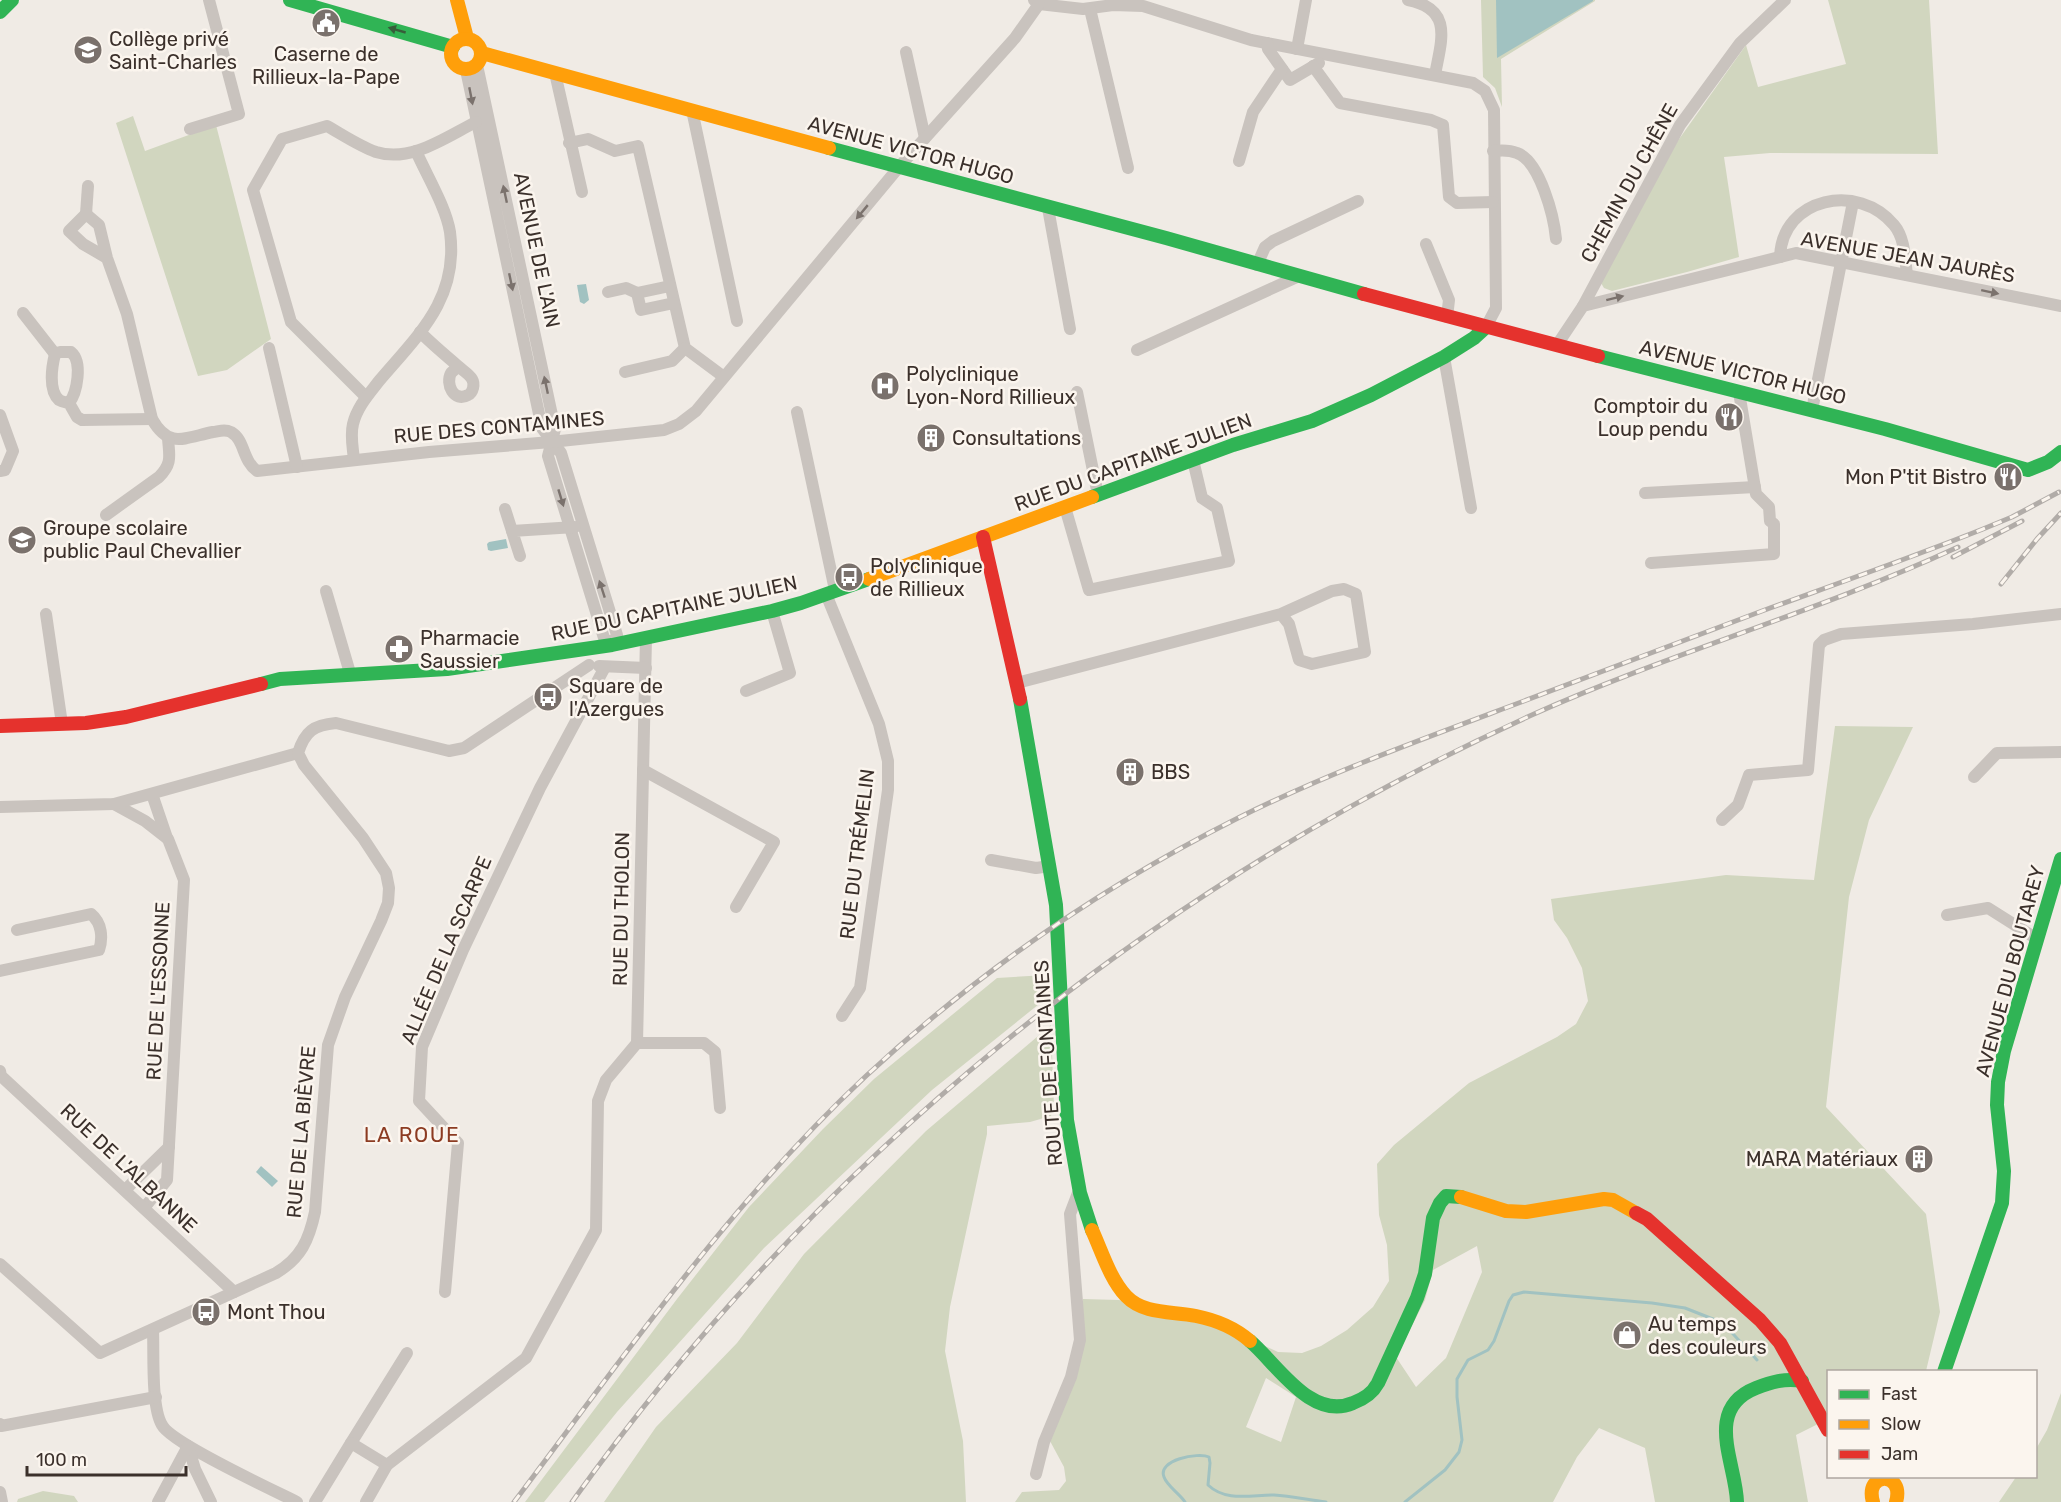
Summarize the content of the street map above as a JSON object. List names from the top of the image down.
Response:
{
  "streets": {
    "street": [
      "AVENUE VICTOR HUGO",
      "CHEMIN DU CHÊNE",
      "AVENUE DE L'AIN",
      "AVENUE JEAN JAURÈS",
      "RUE DES CONTAMINES",
      "RUE DU CAPITAINE JULIEN",
      "RUE DU TRÉMELIN",
      "RUE DU THOLON",
      "ALLÉE DE LA SCARPE",
      "AVENUE DU BOUTAREY",
      "RUE DE L'ESSONNE",
      "ROUTE DE FONTAINES",
      "RUE DE LA BIÈVRE",
      "RUE DE L'ALBANNE"
    ]
  },
  "crossings": [
    ["AVENUE VICTOR HUGO", "AVENUE DE L'AIN"],
    ["AVENUE VICTOR HUGO", "RUE DES CONTAMINES"],
    ["AVENUE VICTOR HUGO", "RUE DU CAPITAINE JULIEN"],
    ["CHEMIN DU CHÊNE", "AVENUE JEAN JAURÈS"],
    ["AVENUE DE L'AIN", "RUE DES CONTAMINES"],
    ["AVENUE DE L'AIN", "RUE DU CAPITAINE JULIEN"],
    ["RUE DU CAPITAINE JULIEN", "RUE DU TRÉMELIN"],
    ["RUE DU CAPITAINE JULIEN", "RUE DU THOLON"],
    ["RUE DU CAPITAINE JULIEN", "ROUTE DE FONTAINES"],
    ["RUE DE L'ESSONNE", "RUE DE L'ALBANNE"],
    ["RUE DE LA BIÈVRE", "RUE DE L'ALBANNE"]
  ],
  "one_way": ["AVENUE JEAN JAURÈS"],
  "districts": ["LA ROUE"],
  "places": {
    "public building": ["Caserne de Rillieux-la-Pape"],
    "school or university": ["Collège privé Saint-Charles", "Groupe scolaire public Paul Chevallier"],
    "hospital": ["Polyclinique Lyon-Nord Rillieux"],
    "restaurant": ["Comptoir du Loup pendu", "Mon P'tit Bistro"],
    "building": ["Consultations", "BBS", "MARA Matériaux"],
    "bus stop": ["Polyclinique de Rillieux", "Square de l'Azergues", "Mont Thou"],
    "pharmacy": ["Pharmacie Saussier"],
    "shop": ["Au temps des couleurs"]
  },
  "legend": ["Fast", "Slow", "Jam"],
  "scale_bar": "100 m"
}
